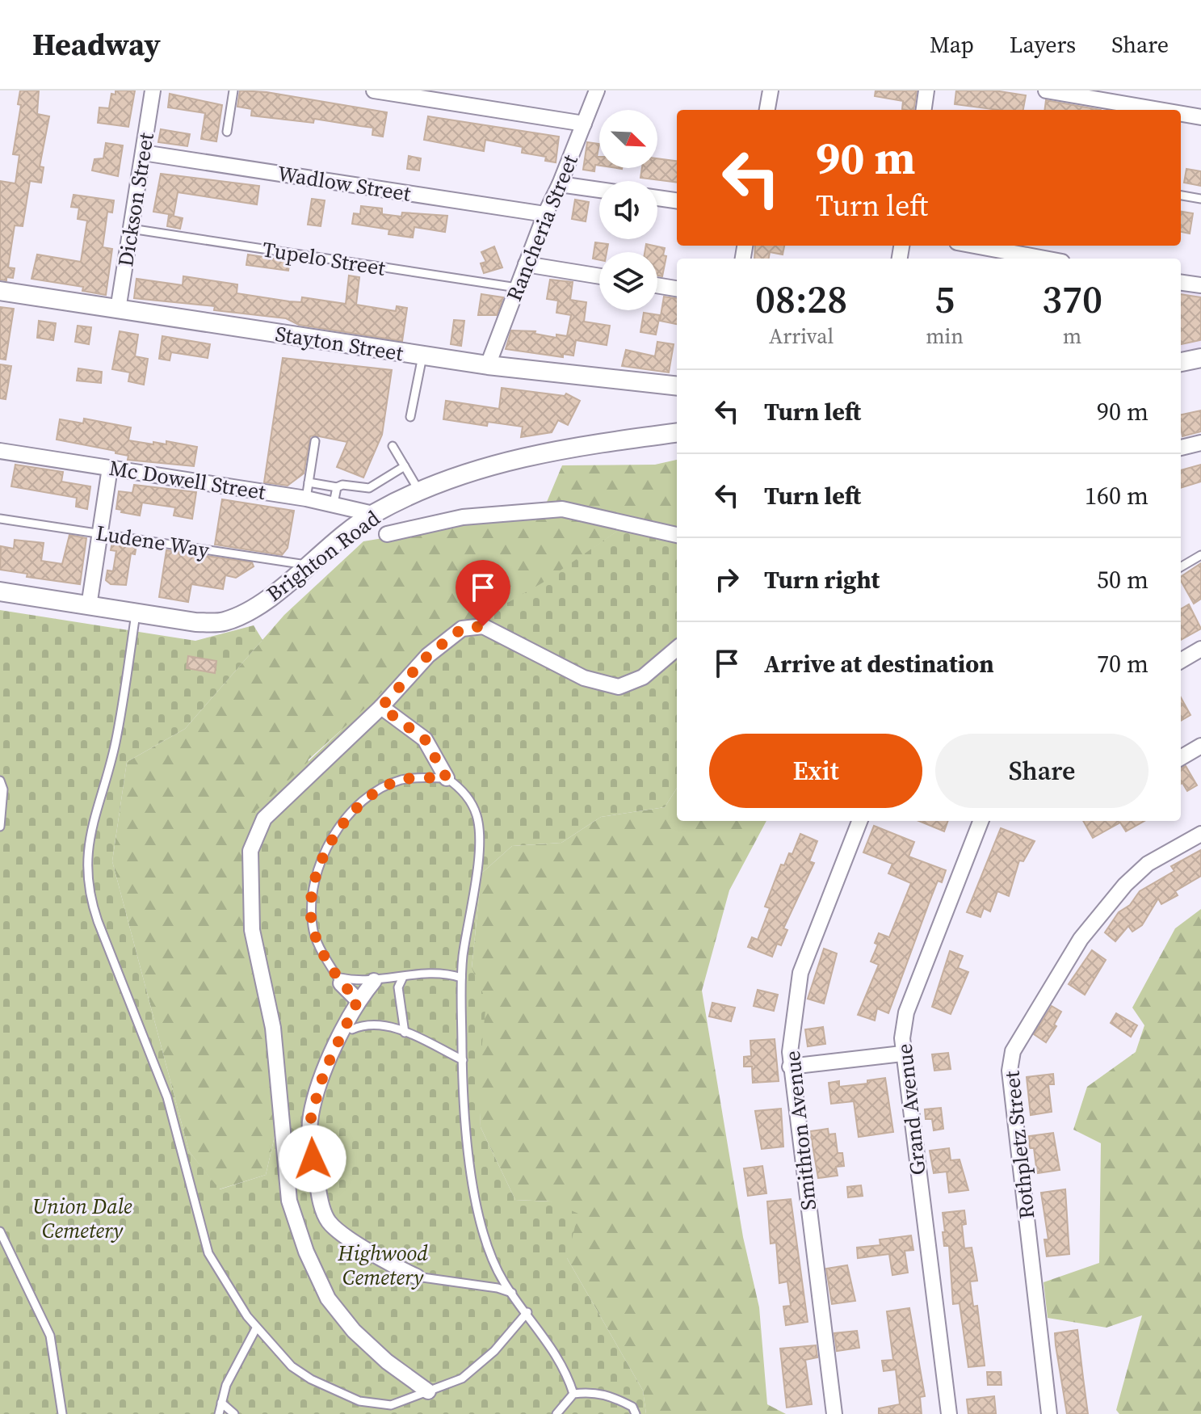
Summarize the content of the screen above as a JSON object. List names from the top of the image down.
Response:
{
  "streets": {
    "street": [
      "Wadlow Street",
      "Dickson Street",
      "Rancheria Street",
      "Stayton Street",
      "Mc Dowell Street",
      "Brighton Road",
      "Grand Avenue",
      "Smithton Avenue",
      "Rothpletz Street"
    ],
    "lane": ["Tupelo Street", "Ludene Way"]
  },
  "crossings": [
    ["Wadlow Street", "Dickson Street"],
    ["Wadlow Street", "Rancheria Street"],
    ["Dickson Street", "Tupelo Street"],
    ["Dickson Street", "Stayton Street"],
    ["Rancheria Street", "Tupelo Street"],
    ["Rancheria Street", "Stayton Street"],
    ["Mc Dowell Street", "Brighton Road"],
    ["Ludene Way", "Brighton Road"]
  ],
  "parks": ["Union Dale Cemetery", "Highwood Cemetery"],
  "north": "bottom right",
  "page": {
    "header": "Headway",
    "nav": ["Map", "Layers", "Share"],
    "turn": ["90 m", "Turn left"],
    "eta": [
      "08:28",
      "Arrival",
      "5",
      "min",
      "370",
      "m"
    ],
    "list": [
      {
        "name": "Turn left",
        "value": "90 m"
      },
      {
        "name": "Turn left",
        "value": "160 m"
      },
      {
        "name": "Turn right",
        "value": "50 m"
      },
      {
        "name": "Arrive at destination",
        "value": "70 m"
      }
    ],
    "buttons": ["Exit", "Share"]
  }
}
